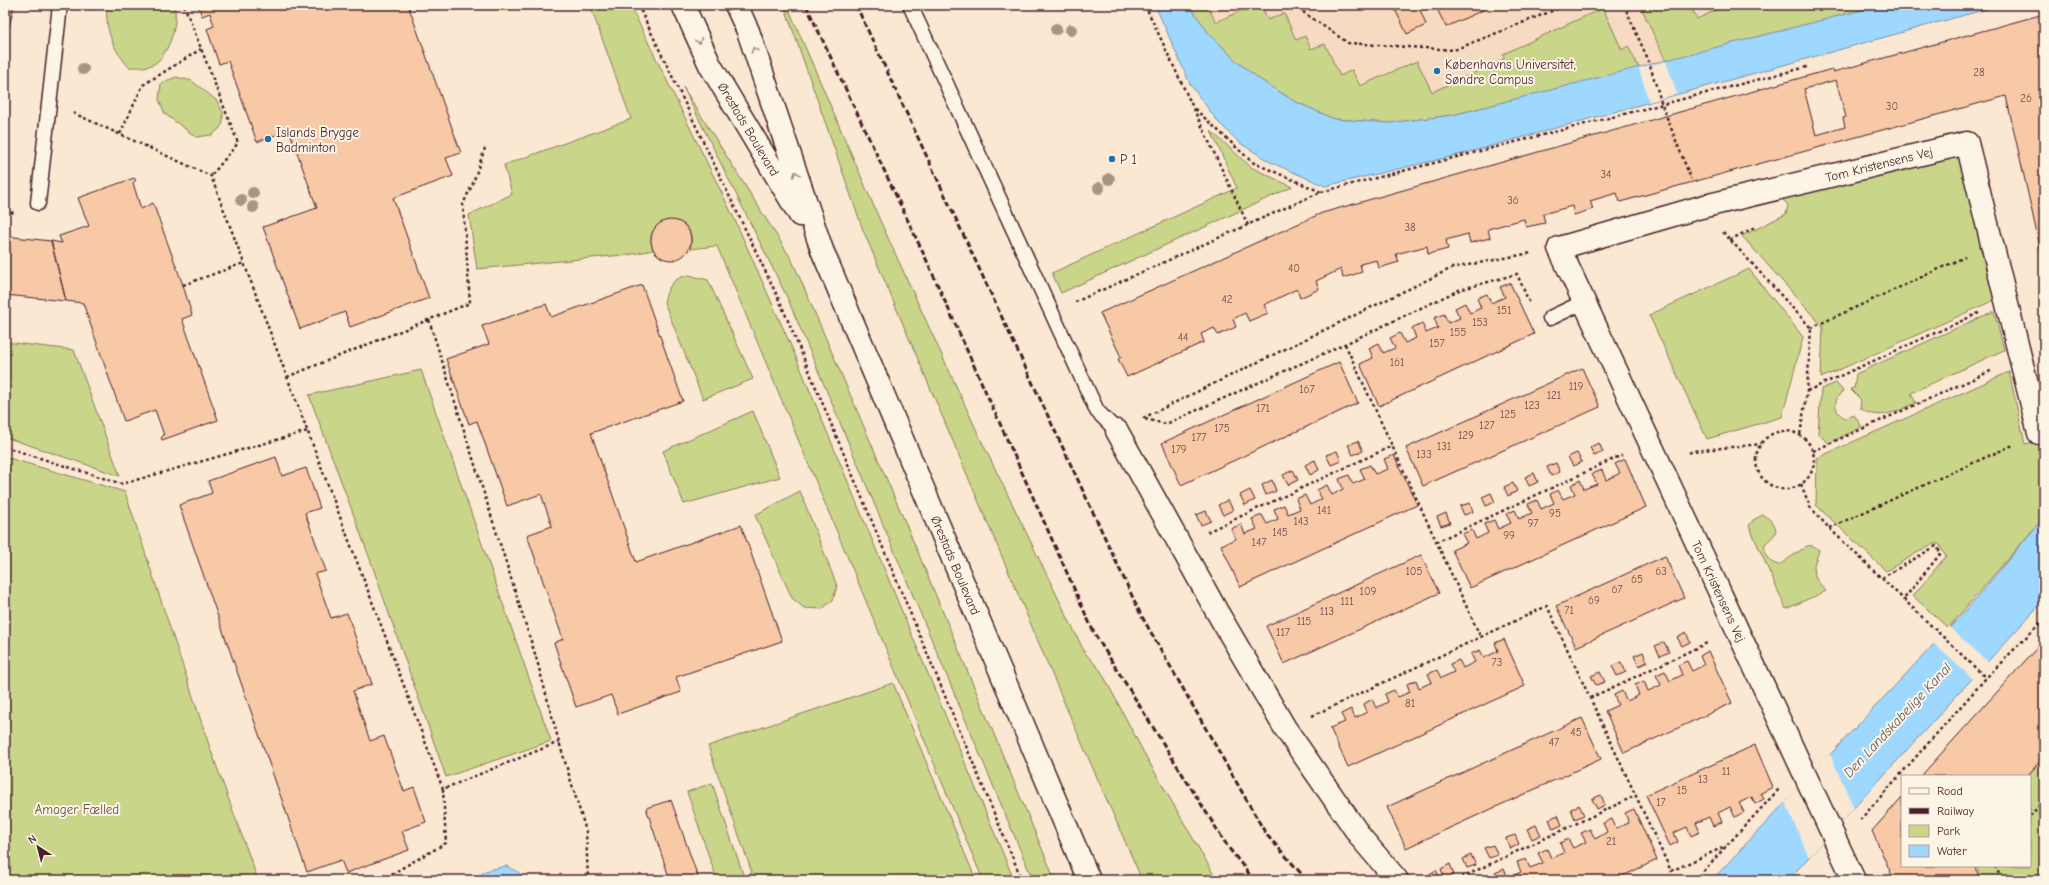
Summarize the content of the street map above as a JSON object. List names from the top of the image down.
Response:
{
  "streets": {
    "street": ["Ørestads Boulevard", "Tom Kristensens Vej"]
  },
  "water": ["Den Landskabelige Kanal"],
  "parks": ["Amager Fælled"],
  "places": ["Københavns Universitet, Søndre Campus", "Islands Brygge Badminton", "P 1"],
  "house_numbers": [
    "28",
    "26",
    "30",
    "34",
    "36",
    "38",
    "40",
    "42",
    "151",
    "153",
    "155",
    "44",
    "157",
    "161",
    "119",
    "167",
    "121",
    "123",
    "171",
    "125",
    "127",
    "175",
    "129",
    "177",
    "131",
    "179",
    "133",
    "141",
    "95",
    "143",
    "97",
    "145",
    "99",
    "147",
    "105",
    "63",
    "65",
    "67",
    "109",
    "69",
    "111",
    "71",
    "113",
    "115",
    "117",
    "73",
    "81",
    "45",
    "47",
    "11",
    "13",
    "15",
    "17",
    "21"
  ],
  "legend": [
    "Road",
    "Railway",
    "Park",
    "Water"
  ],
  "north": "top left"
}
